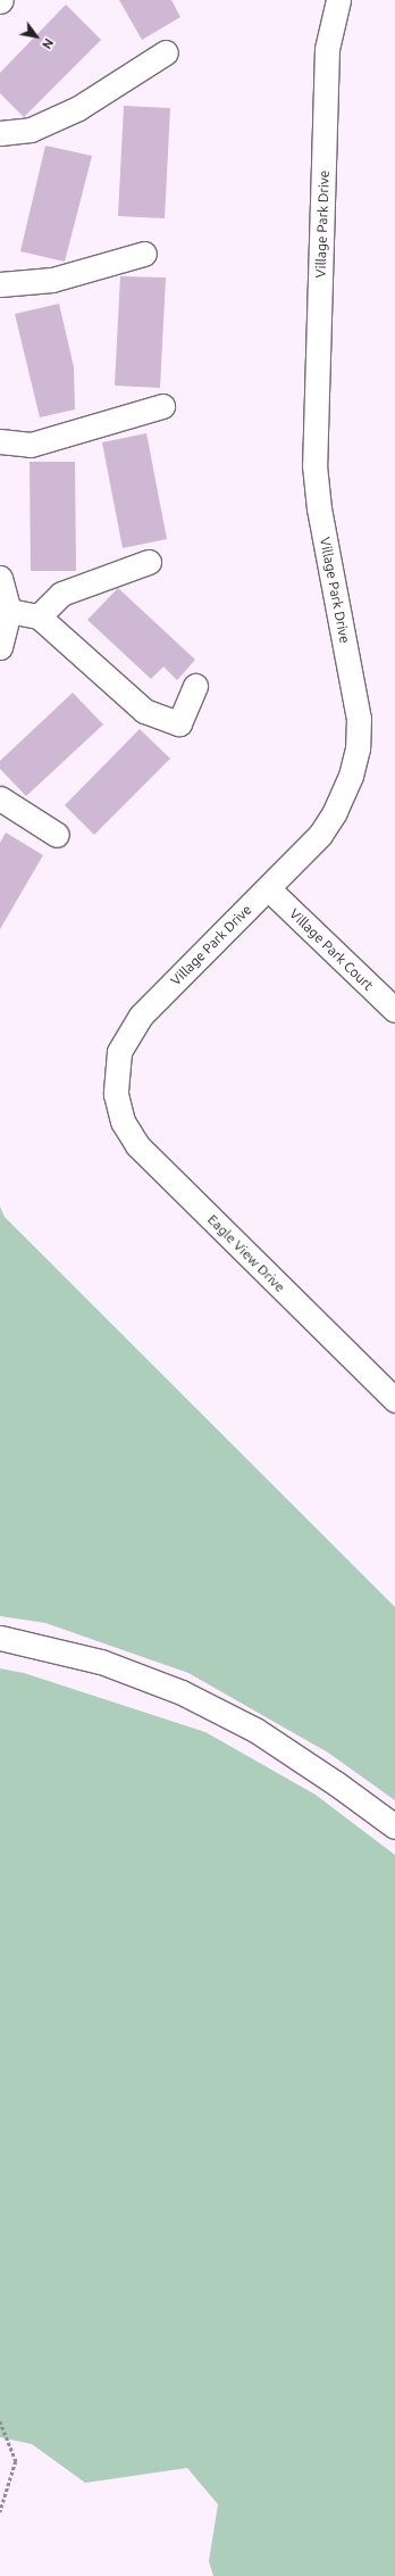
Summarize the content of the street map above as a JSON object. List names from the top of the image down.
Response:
{
  "streets": {
    "street": ["Village Park Drive", "Village Park Court", "Eagle View Drive"]
  },
  "crossings": [
    ["Village Park Drive", "Village Park Court"],
    ["Village Park Drive", "Eagle View Drive"]
  ],
  "north": "bottom right"
}
